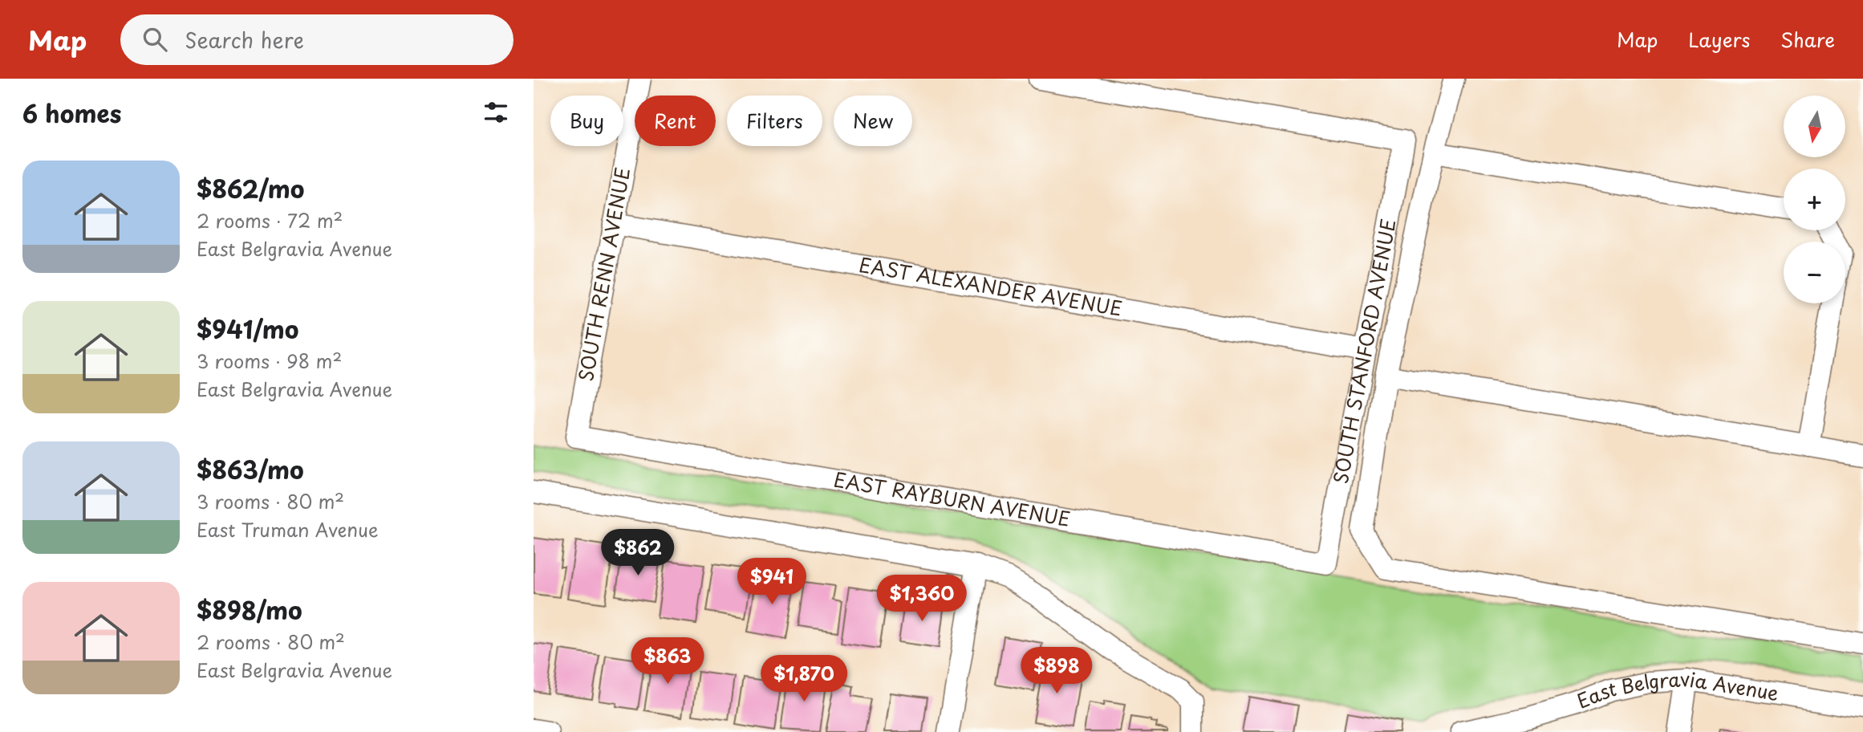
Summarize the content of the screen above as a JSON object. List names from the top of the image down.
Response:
{
  "streets": {
    "street": [
      "SOUTH RENN AVENUE",
      "EAST ALEXANDER AVENUE",
      "SOUTH STANFORD AVENUE",
      "EAST RAYBURN AVENUE",
      "East Belgravia Avenue"
    ]
  },
  "crossings": [
    ["SOUTH RENN AVENUE", "EAST ALEXANDER AVENUE"],
    ["SOUTH RENN AVENUE", "EAST RAYBURN AVENUE"],
    ["EAST ALEXANDER AVENUE", "SOUTH STANFORD AVENUE"],
    ["SOUTH STANFORD AVENUE", "EAST RAYBURN AVENUE"]
  ],
  "north": "bottom",
  "page": {
    "header": "Map",
    "search": "Search here",
    "nav": ["Map", "Layers", "Share"],
    "heading": "6 homes",
    "map_buttons": ["+", "−"],
    "chip": [
      "Buy",
      "Rent",
      "Filters",
      "New"
    ],
    "list": [
      {
        "name": "$862/mo",
        "note": "2 rooms · 72 m² · East Belgravia Avenue"
      },
      {
        "name": "$941/mo",
        "note": "3 rooms · 98 m² · East Belgravia Avenue"
      },
      {
        "name": "$863/mo",
        "note": "3 rooms · 80 m² · East Truman Avenue"
      },
      {
        "name": "$898/mo",
        "note": "2 rooms · 80 m² · East Belgravia Avenue"
      }
    ],
    "price": [
      "$862",
      "$941",
      "$1,360",
      "$863",
      "$898",
      "$1,870"
    ]
  }
}
